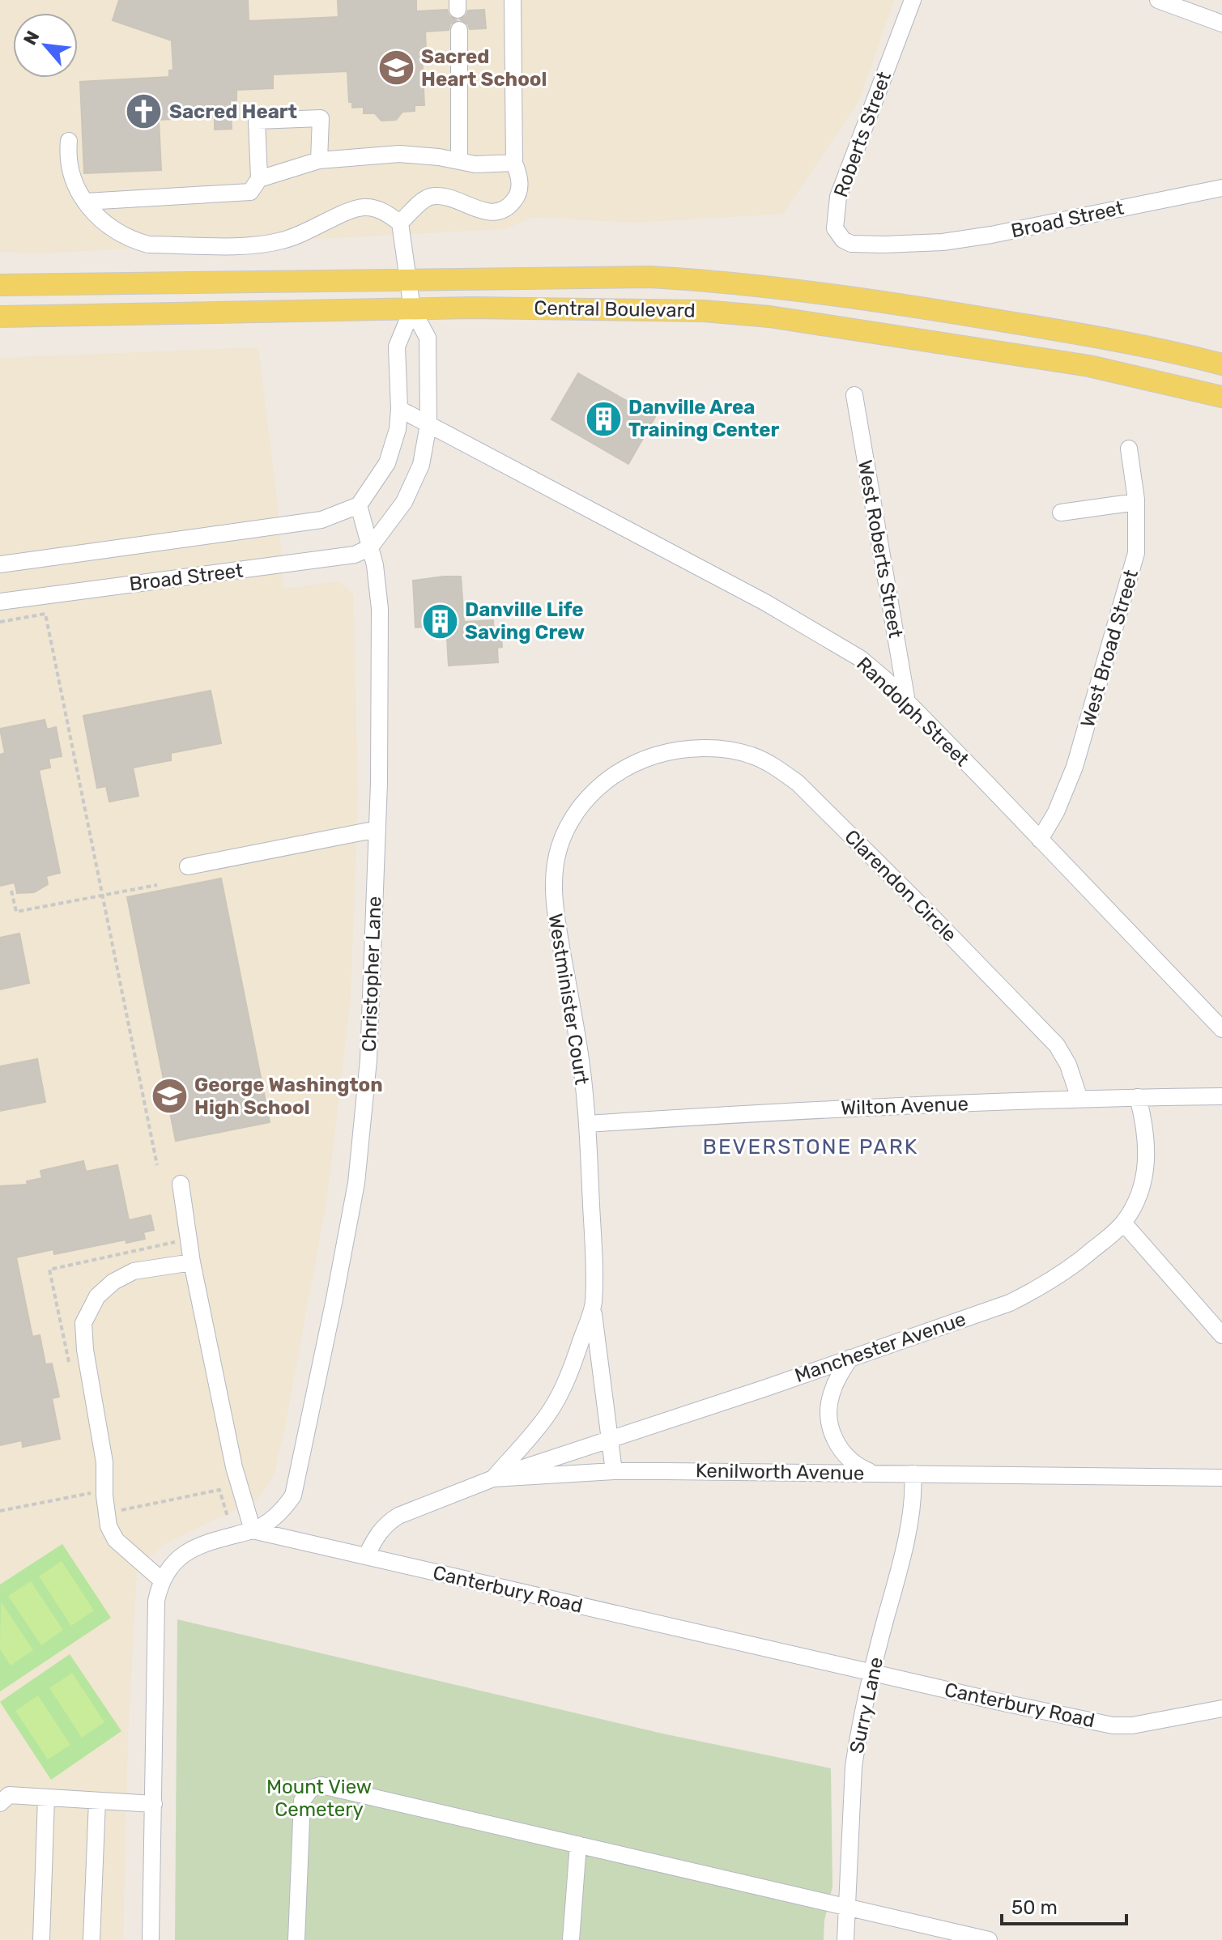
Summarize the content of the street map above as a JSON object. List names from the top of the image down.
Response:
{
  "streets": {
    "main road": ["Central Boulevard"],
    "street": [
      "Roberts Street",
      "Broad Street",
      "West Roberts Street",
      "West Broad Street",
      "Randolph Street",
      "Clarendon Circle",
      "Christopher Lane",
      "Westminister Court",
      "Wilton Avenue",
      "Manchester Avenue",
      "Kenilworth Avenue",
      "Canterbury Road",
      "Surry Lane"
    ]
  },
  "crossings": [
    ["Roberts Street", "Broad Street"],
    ["Broad Street", "Christopher Lane"],
    ["West Roberts Street", "Randolph Street"],
    ["West Broad Street", "Randolph Street"],
    ["Clarendon Circle", "Westminister Court"],
    ["Clarendon Circle", "Wilton Avenue"],
    ["Christopher Lane", "Canterbury Road"],
    ["Westminister Court", "Wilton Avenue"],
    ["Westminister Court", "Manchester Avenue"],
    ["Westminister Court", "Kenilworth Avenue"],
    ["Wilton Avenue", "Manchester Avenue"],
    ["Manchester Avenue", "Kenilworth Avenue"],
    ["Kenilworth Avenue", "Canterbury Road"],
    ["Kenilworth Avenue", "Surry Lane"],
    ["Canterbury Road", "Surry Lane"]
  ],
  "districts": ["BEVERSTONE PARK"],
  "parks": ["Mount View Cemetery"],
  "places": {
    "school or university": ["Sacred Heart School", "George Washington High School"],
    "church": ["Sacred Heart"],
    "building": ["Danville Area Training Center", "Danville Life Saving Crew"]
  },
  "scale_bar": "50 m",
  "north": "top left"
}
